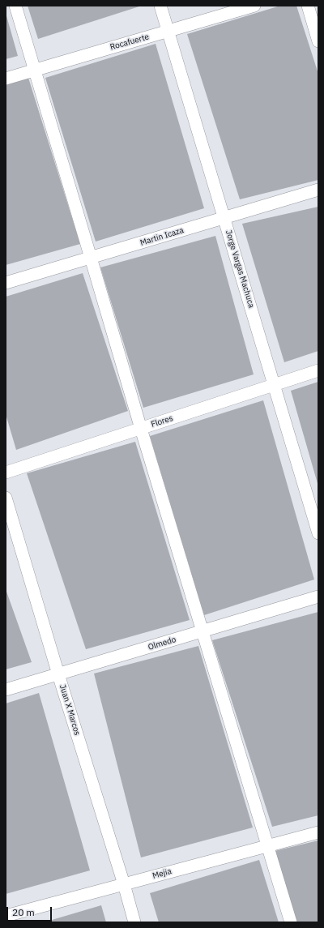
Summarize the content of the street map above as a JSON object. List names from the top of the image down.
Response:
{
  "streets": {
    "street": [
      "Rocafuerte",
      "Martin Icaza",
      "Jorge Vargas Machuca",
      "Flores",
      "Olmedo",
      "Juan X Marcos",
      "Mejia"
    ]
  },
  "crossings": [
    ["Rocafuerte", "Jorge Vargas Machuca"],
    ["Martin Icaza", "Jorge Vargas Machuca"],
    ["Jorge Vargas Machuca", "Flores"],
    ["Olmedo", "Juan X Marcos"],
    ["Juan X Marcos", "Mejia"]
  ],
  "scale_bar": "20 m"
}
